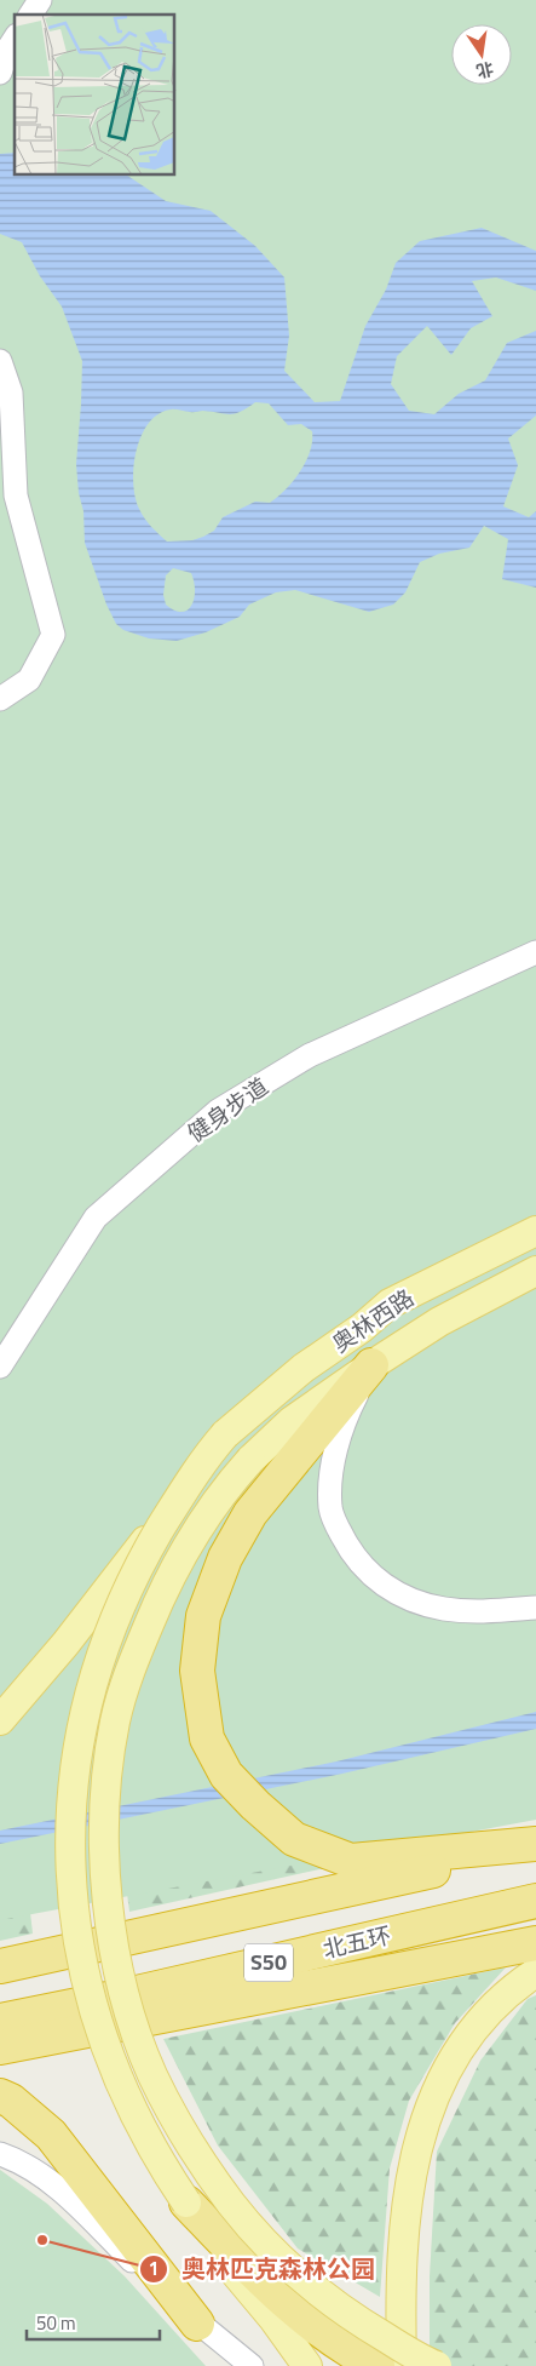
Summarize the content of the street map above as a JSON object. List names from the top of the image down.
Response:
{
  "streets": {
    "highway": ["北五环", "S50"],
    "main road": ["奥林西路"],
    "street": ["健身步道"]
  },
  "places": ["奥林匹克森林公园"],
  "scale_bar": "50 m",
  "north": "bottom"
}
